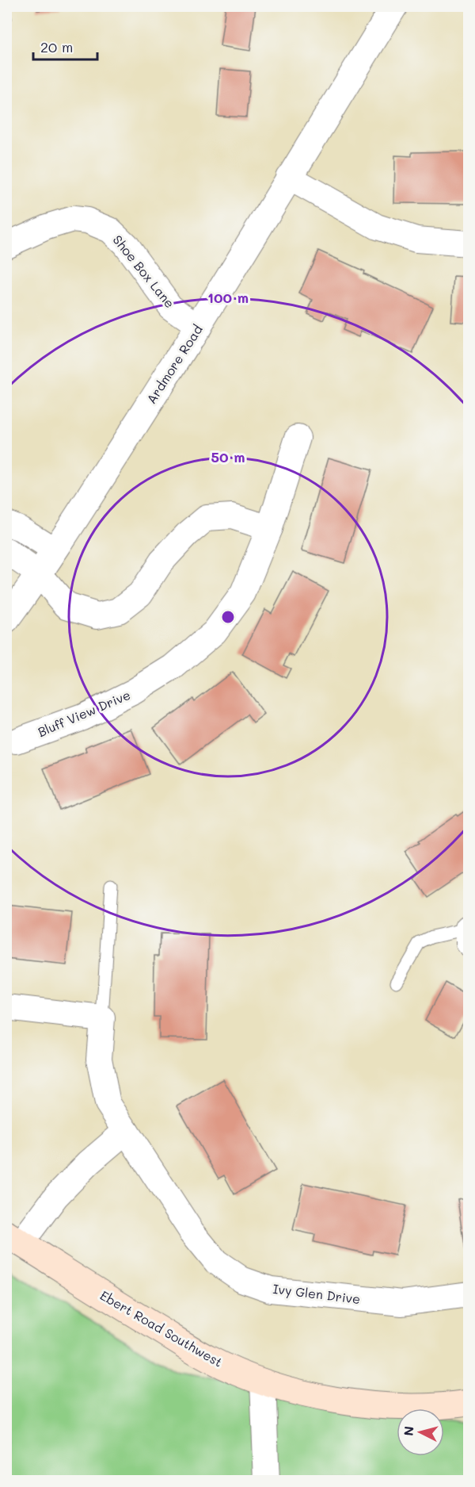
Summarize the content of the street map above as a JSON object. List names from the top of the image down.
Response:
{
  "streets": {
    "main road": ["Ebert Road Southwest"],
    "street": [
      "Shoe Box Lane",
      "Ardmore Road",
      "Bluff View Drive",
      "Ivy Glen Drive"
    ]
  },
  "crossings": [
    ["Shoe Box Lane", "Ardmore Road"]
  ],
  "scale_bar": "20 m",
  "north": "left",
  "rings": ["100 m", "50 m"]
}
